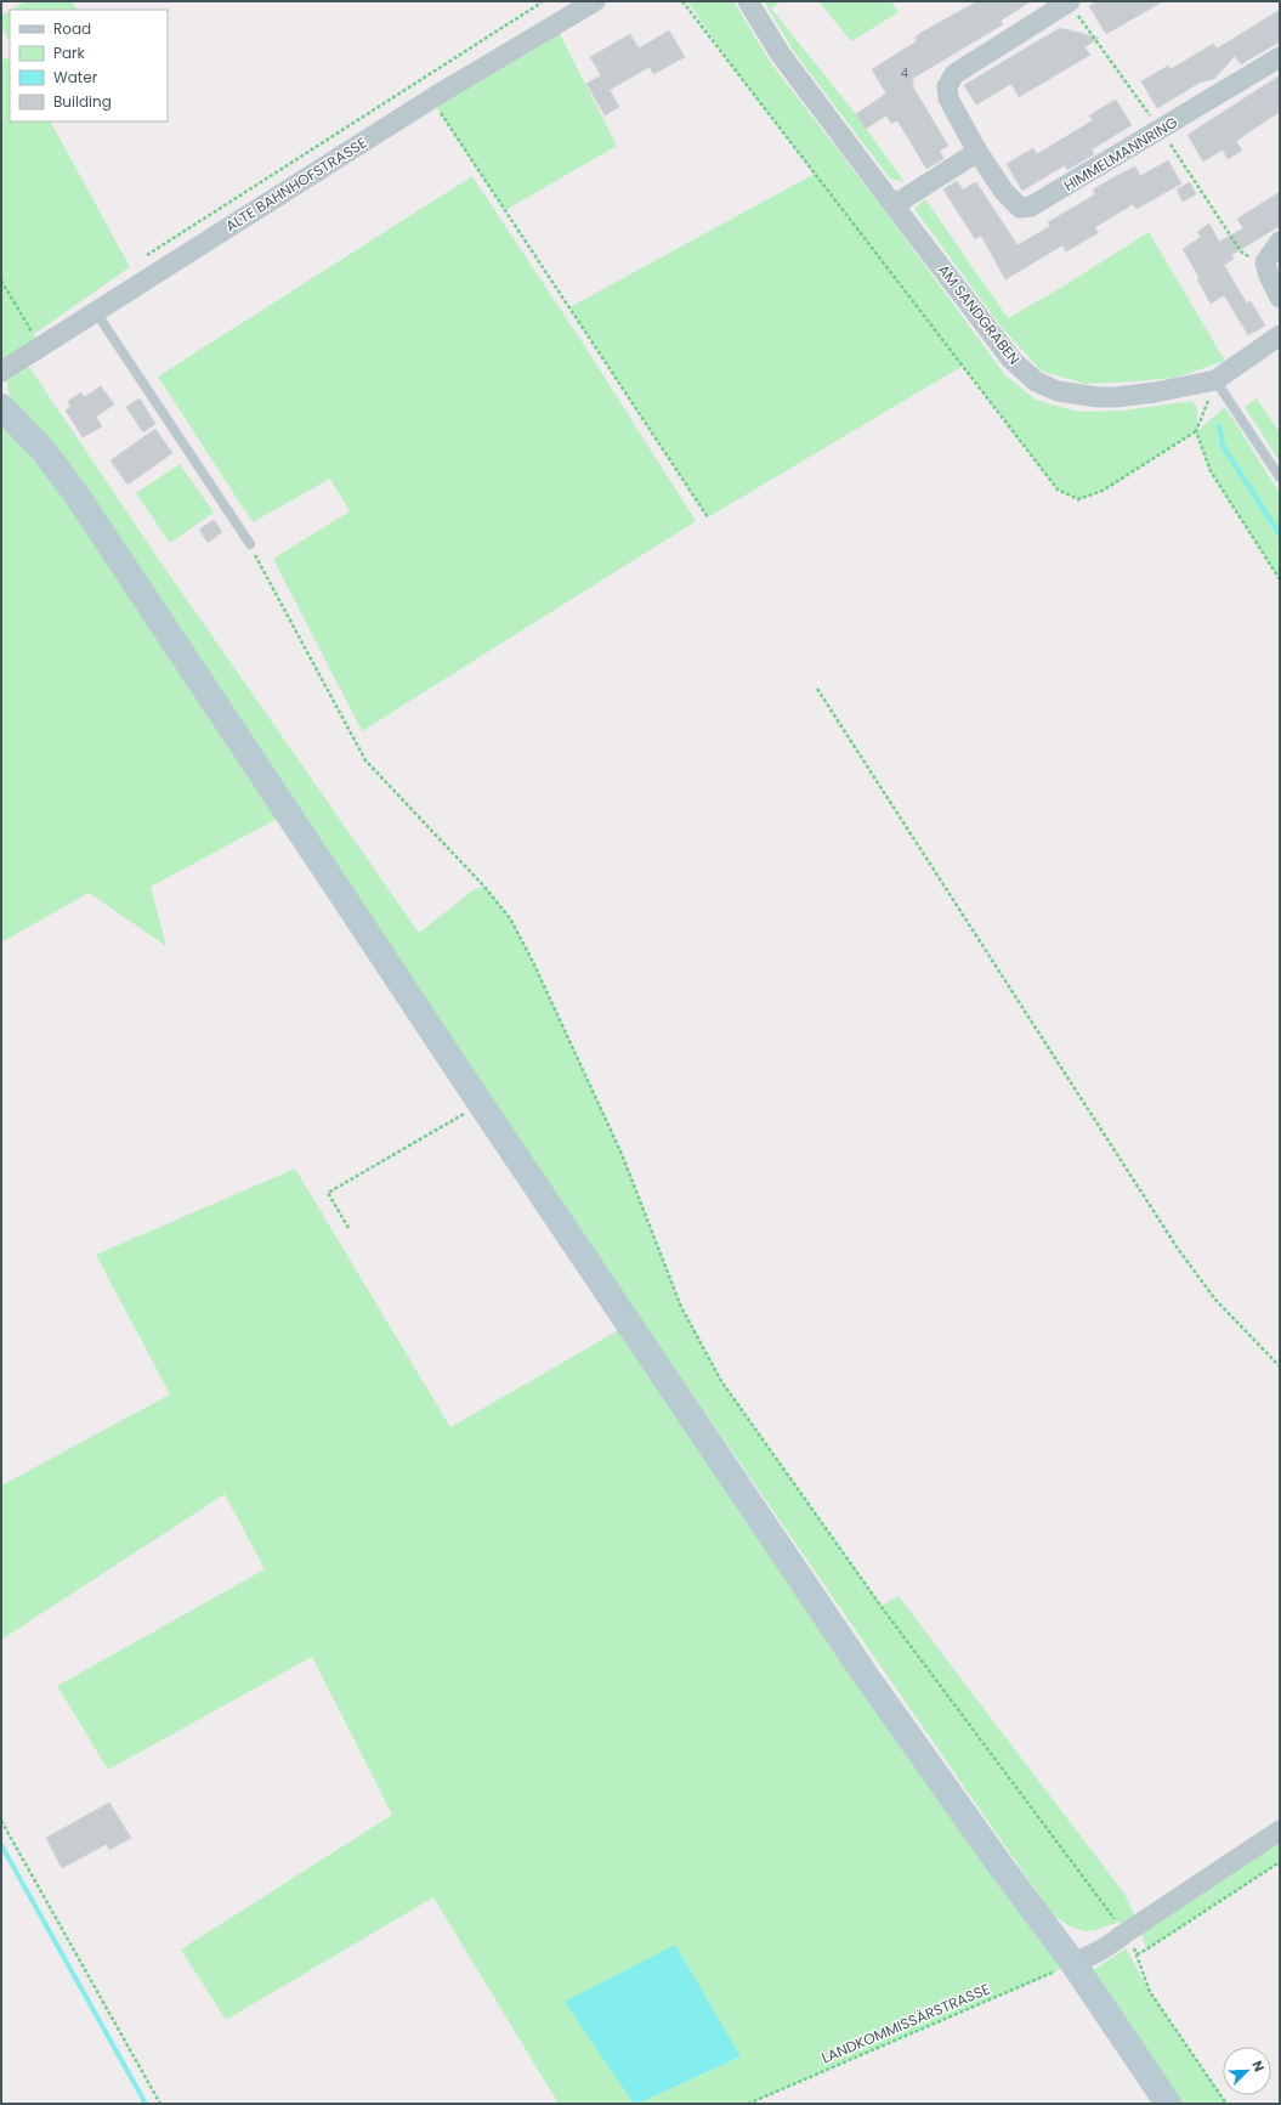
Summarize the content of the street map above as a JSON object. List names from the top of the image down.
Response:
{
  "streets": {
    "street": ["HIMMELMANNRING", "ALTE BAHNHOFSTRASSE", "AM SANDGRABEN"],
    "path": ["LANDKOMMISSÄRSTRASSE"]
  },
  "house_numbers": ["4"],
  "legend": [
    "Road",
    "Park",
    "Water",
    "Building"
  ],
  "north": "top right"
}
